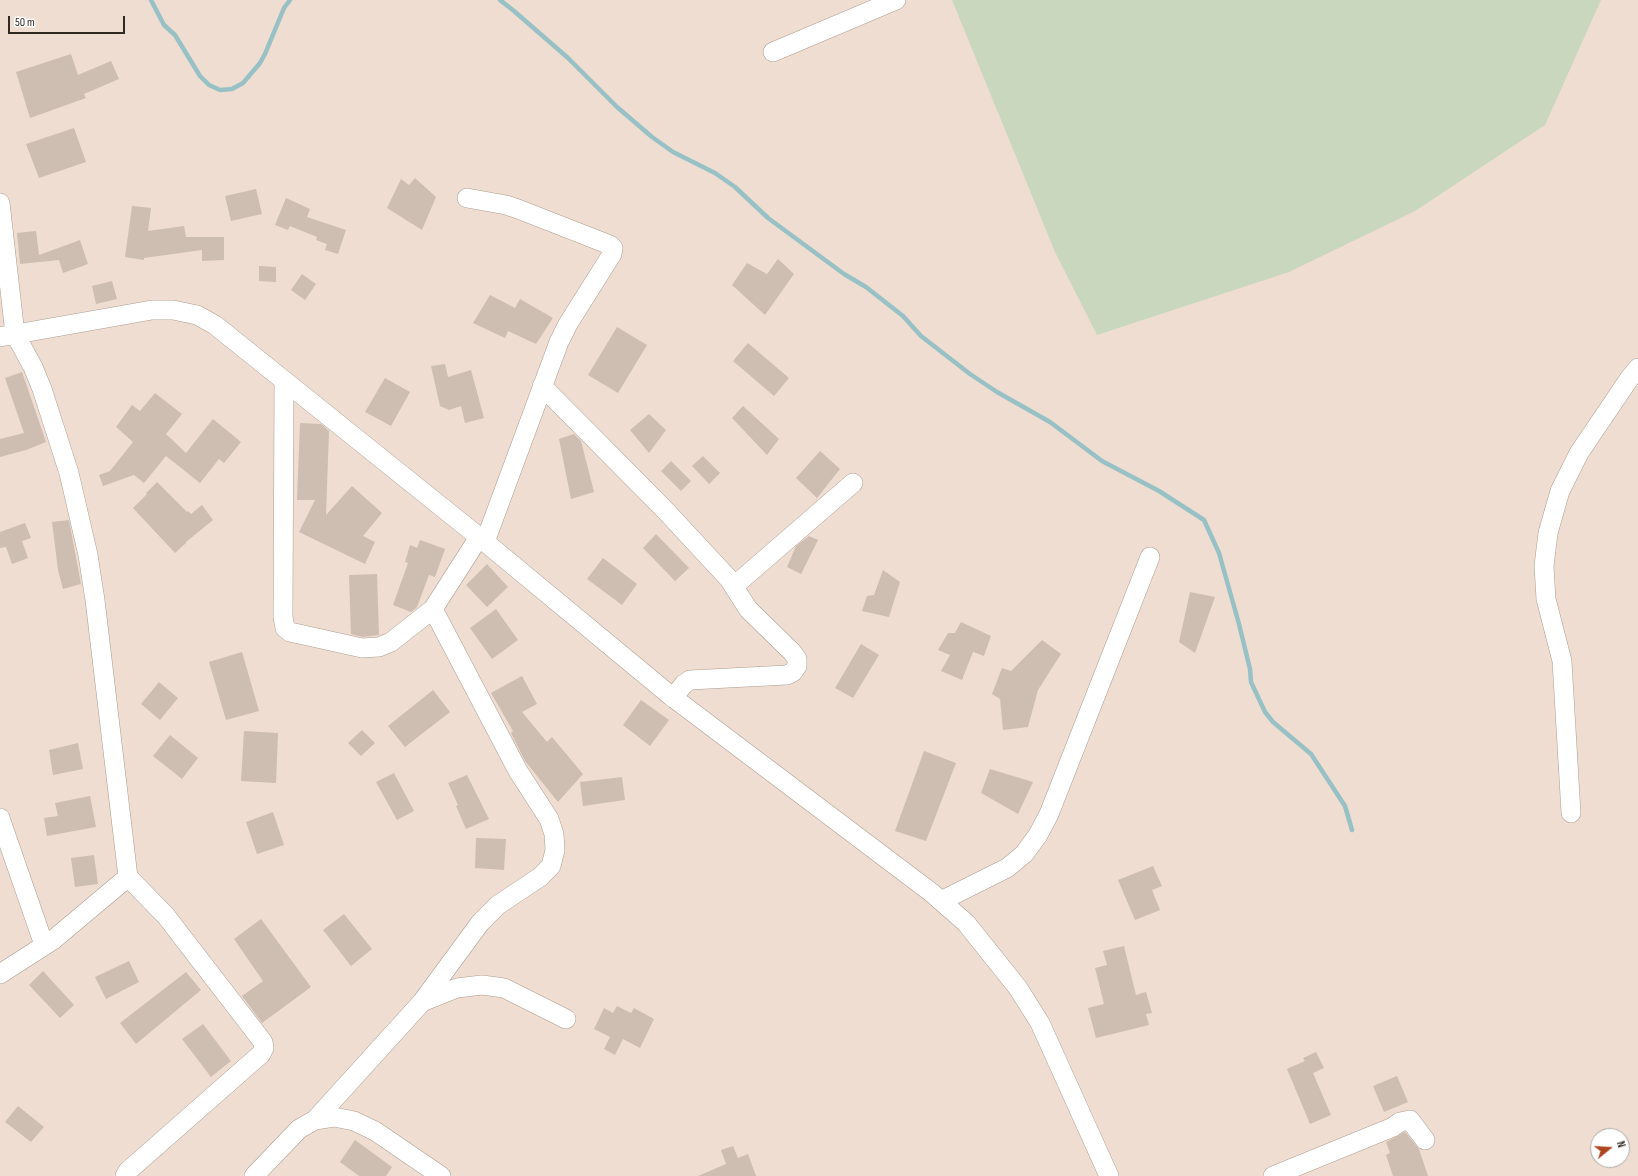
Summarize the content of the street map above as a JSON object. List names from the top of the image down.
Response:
{
  "scale_bar": "50 m",
  "north": "right"
}
